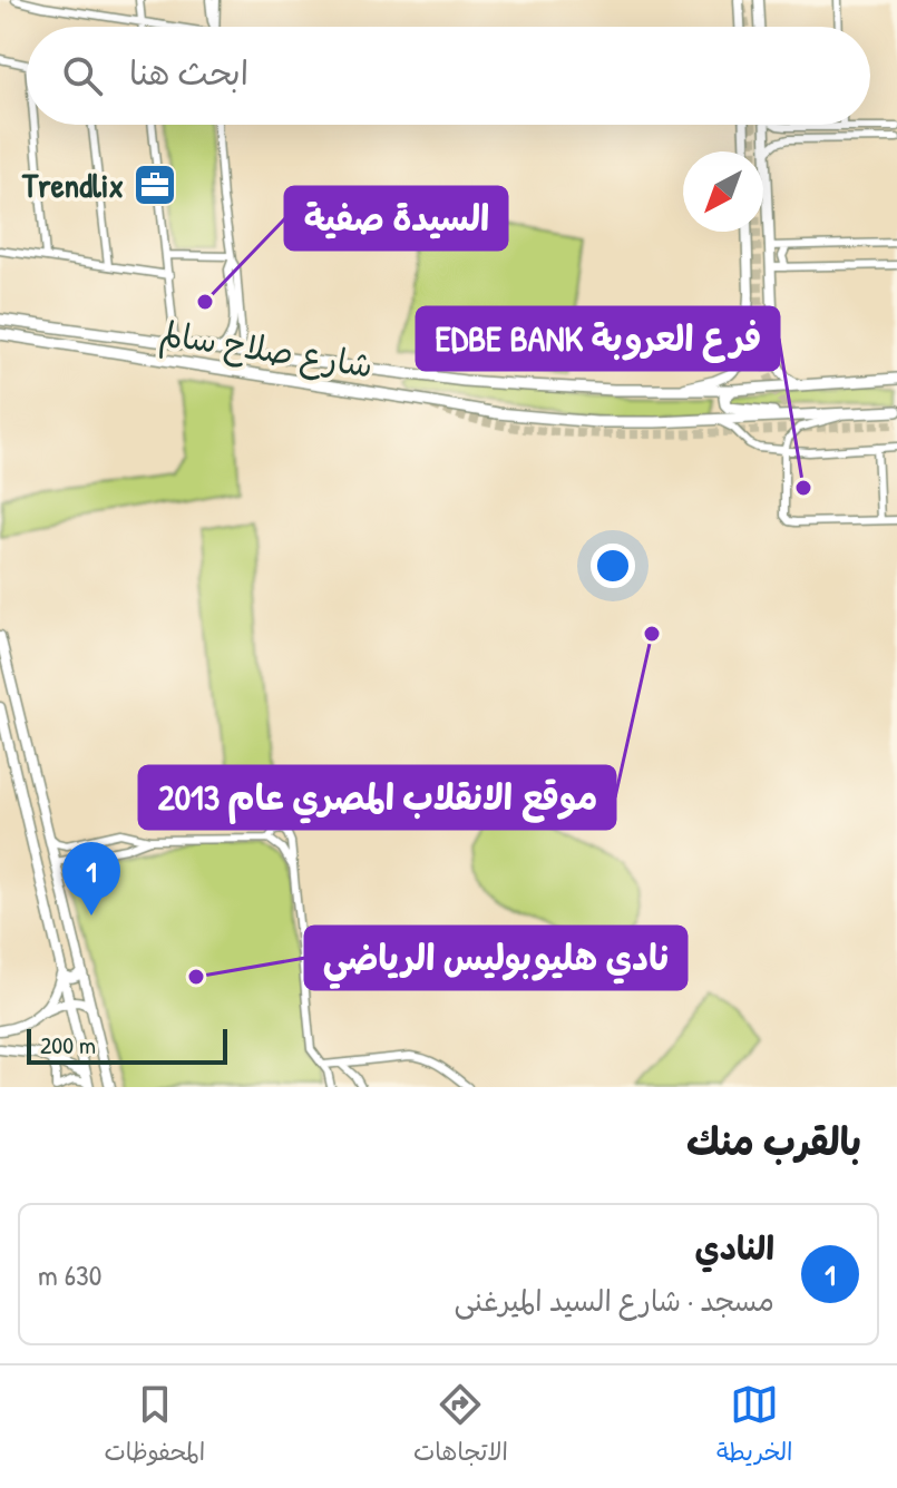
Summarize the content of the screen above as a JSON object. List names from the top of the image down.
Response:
{
  "streets": {
    "highway": ["شارع صلاح سالم"]
  },
  "places": {
    "office": ["Trendlix"],
    "other": [
      "السيدة صفية",
      "EDBE BANK فرع العروبة",
      "موقع الانقلاب المصري عام 2013",
      "نادي هليوبوليس الرياضي"
    ]
  },
  "scale_bar": "200 m",
  "north": "bottom left",
  "page": {
    "search": "ابحث هنا",
    "pins": "1",
    "scale": "200 m",
    "heading": "بالقرب منك",
    "list": [
      {
        "mark": "1",
        "name": "النادي",
        "note": "مسجد · شارع السيد الميرغنى",
        "value": "630 m"
      }
    ],
    "nav": ["الخريطة", "الاتجاهات", "المحفوظات"]
  }
}
